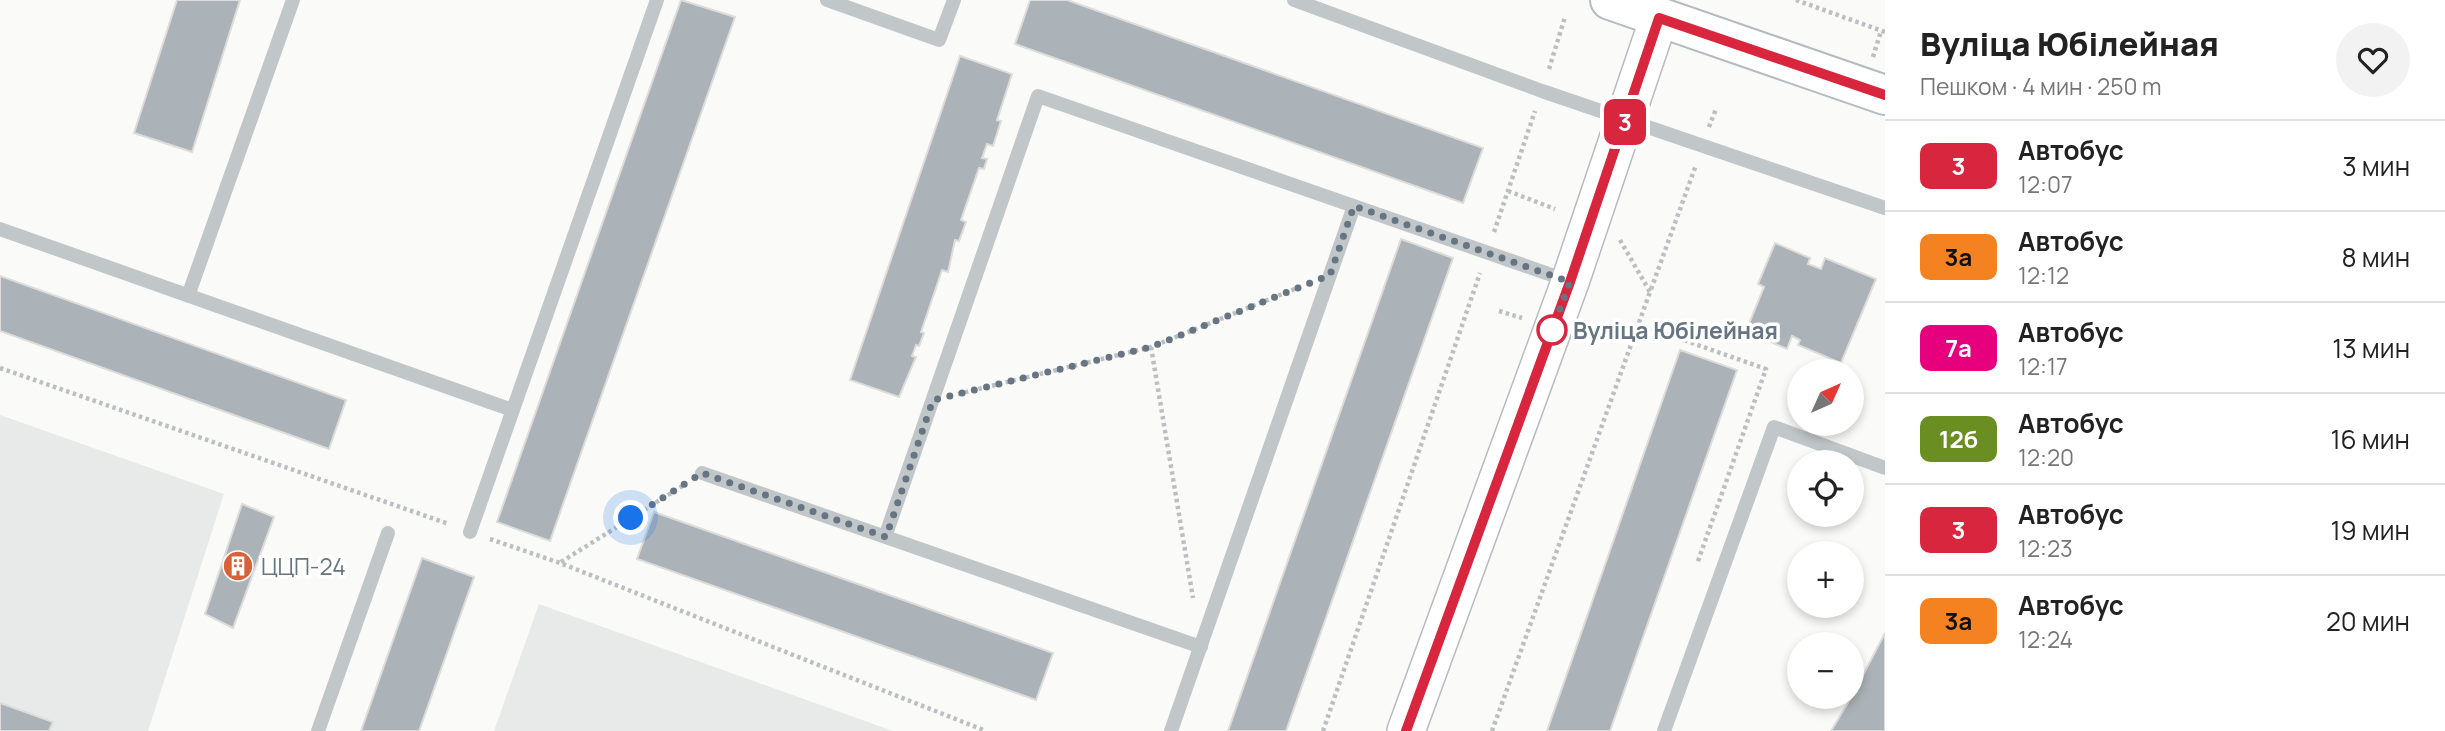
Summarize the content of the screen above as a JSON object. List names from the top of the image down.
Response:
{
  "places": {
    "other": ["Вуліца Юбілейная"],
    "building": ["ЦЦП-24"]
  },
  "lines": ["bus line 3"],
  "north": "top right",
  "page": {
    "on_map": "3",
    "heading": ["Вуліца Юбілейная", "Пешком · 4 мин · 250 m"],
    "list": [
      {
        "mark": "3",
        "name": "Автобус",
        "note": "12:07",
        "value": "3 мин"
      },
      {
        "mark": "3а",
        "name": "Автобус",
        "note": "12:12",
        "value": "8 мин"
      },
      {
        "mark": "7а",
        "name": "Автобус",
        "note": "12:17",
        "value": "13 мин"
      },
      {
        "mark": "12б",
        "name": "Автобус",
        "note": "12:20",
        "value": "16 мин"
      },
      {
        "mark": "3",
        "name": "Автобус",
        "note": "12:23",
        "value": "19 мин"
      },
      {
        "mark": "3а",
        "name": "Автобус",
        "note": "12:24",
        "value": "20 мин"
      }
    ],
    "map_buttons": ["+", "−"]
  }
}
